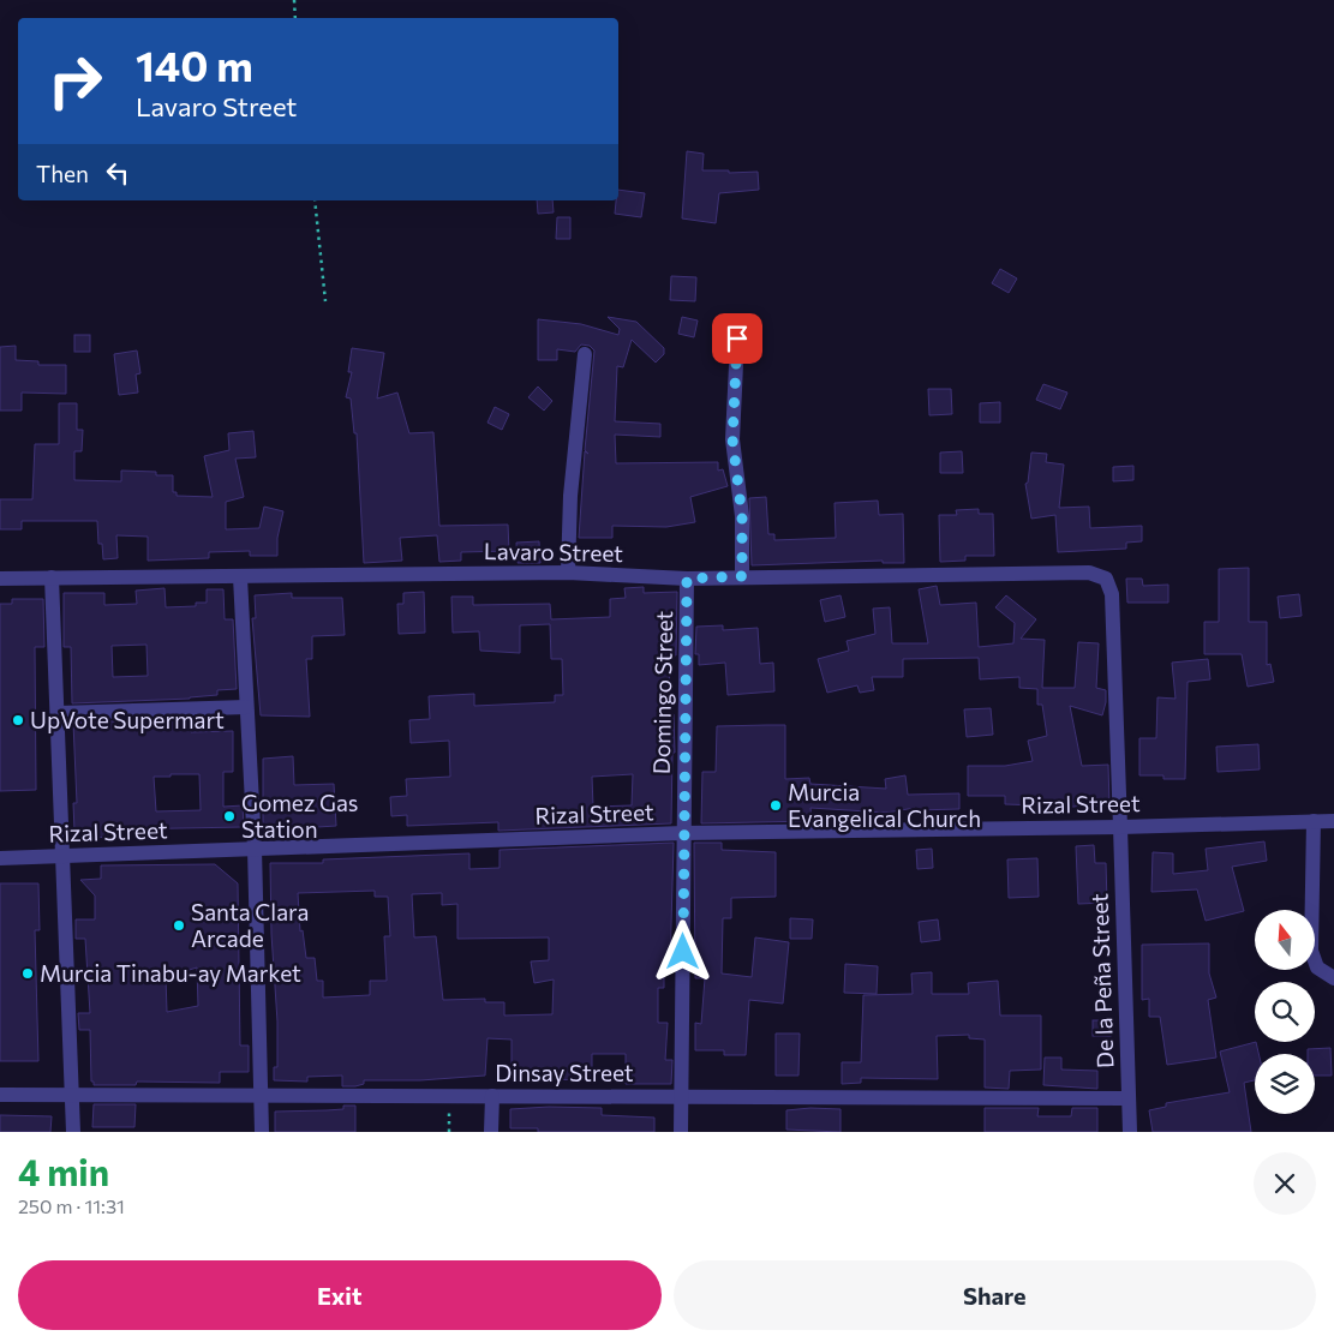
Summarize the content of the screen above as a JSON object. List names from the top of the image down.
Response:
{
  "streets": {
    "street": [
      "Lavaro Street",
      "Domingo Street",
      "Rizal Street",
      "De la Peña Street",
      "Dinsay Street"
    ]
  },
  "crossings": [
    ["Lavaro Street", "Domingo Street"],
    ["Lavaro Street", "De la Peña Street"],
    ["Domingo Street", "Rizal Street"],
    ["Domingo Street", "Dinsay Street"],
    ["Rizal Street", "De la Peña Street"],
    ["De la Peña Street", "Dinsay Street"]
  ],
  "places": [
    "UpVote Supermart",
    "Murcia Evangelical Church",
    "Gomez Gas Station",
    "Santa Clara Arcade",
    "Murcia Tinabu-ay Market"
  ],
  "north": "top",
  "page": {
    "turn": ["140 m", "Lavaro Street"],
    "then": "Then",
    "heading": ["4 min", "250 m · 11:31"],
    "buttons": ["Exit", "Share"]
  }
}
